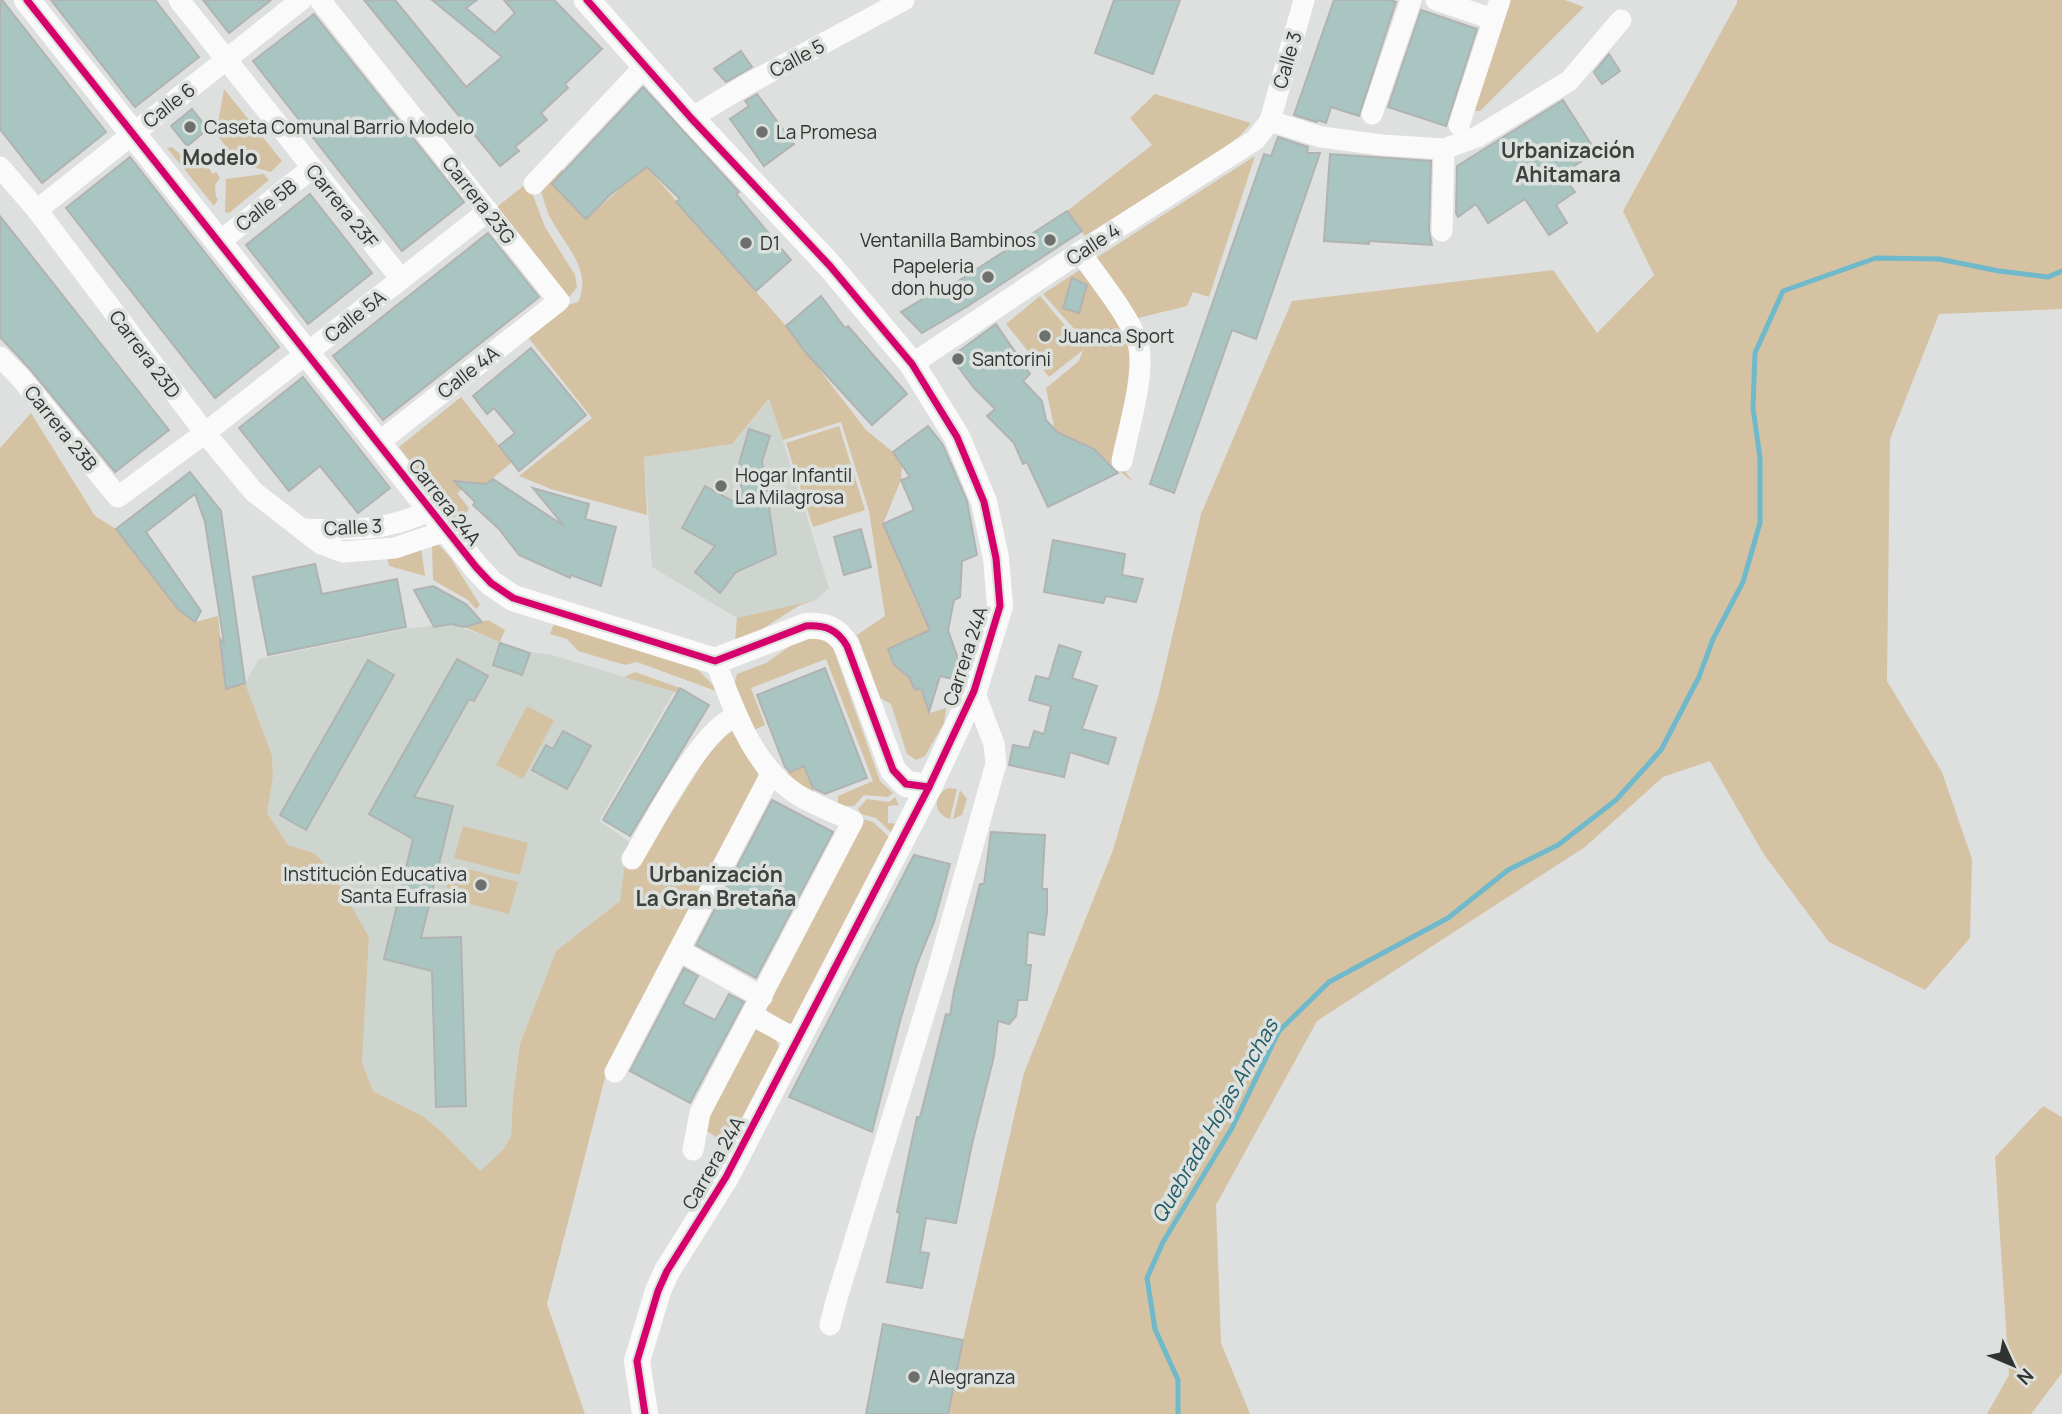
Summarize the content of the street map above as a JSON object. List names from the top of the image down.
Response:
{
  "streets": {
    "street": [
      "Calle 5",
      "Calle 3",
      "Calle 6",
      "Carrera 23G",
      "Calle 5B",
      "Carrera 23F",
      "Calle 4",
      "Calle 5A",
      "Carrera 23D",
      "Calle 4A",
      "Carrera 23B",
      "Carrera 24A"
    ]
  },
  "crossings": [
    ["Calle 5", "Carrera 24A"],
    ["Calle 3", "Calle 4"],
    ["Calle 3", "Carrera 23D"],
    ["Calle 3", "Carrera 24A"],
    ["Calle 6", "Carrera 23F"],
    ["Calle 6", "Carrera 23D"],
    ["Calle 6", "Carrera 24A"],
    ["Carrera 23G", "Calle 5A"],
    ["Carrera 23G", "Calle 4A"],
    ["Calle 5B", "Carrera 23F"],
    ["Calle 5B", "Carrera 24A"],
    ["Carrera 23F", "Calle 5A"],
    ["Calle 4", "Carrera 24A"],
    ["Calle 5A", "Carrera 23D"],
    ["Calle 5A", "Carrera 23B"],
    ["Calle 5A", "Carrera 24A"],
    ["Calle 4A", "Carrera 24A"]
  ],
  "districts": ["Urbanización Ahitamara", "Modelo", "Urbanización La Gran Bretaña"],
  "water": ["Quebrada Hojas Anchas"],
  "places": [
    "Caseta Comunal Barrio Modelo",
    "La Promesa",
    "Ventanilla Bambinos",
    "D1",
    "Papeleria don hugo",
    "Juanca Sport",
    "Santorini",
    "Hogar Infantil La Milagrosa",
    "Institución Educativa Santa Eufrasia",
    "Alegranza"
  ],
  "north": "bottom right"
}
